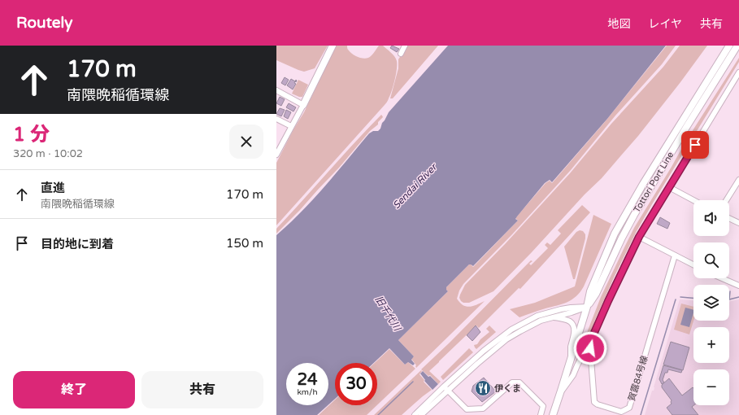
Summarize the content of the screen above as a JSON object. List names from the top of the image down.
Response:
{
  "streets": {
    "main road": ["Tottori Port Line"],
    "street": ["賀露84号線"]
  },
  "water": ["Sendai River", "旧千代川"],
  "places": {
    "restaurant": ["伊くま"]
  },
  "page": {
    "header": "Routely",
    "nav": ["地図", "レイヤ", "共有"],
    "turn": ["170 m", "南隈晩稲循環線"],
    "heading": ["1 分", "320 m · 10:02"],
    "list": [
      {
        "name": "直進",
        "note": "南隈晩稲循環線",
        "value": "170 m"
      },
      {
        "name": "目的地に到着",
        "value": "150 m"
      }
    ],
    "map_buttons": ["+", "−"],
    "speed": "24 km/h",
    "limit": "30",
    "buttons": ["終了", "共有"]
  }
}
